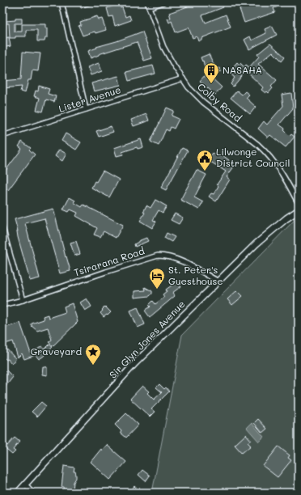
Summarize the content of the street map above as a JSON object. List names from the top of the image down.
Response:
{
  "streets": {
    "main road": ["Sir Glyn Jones Avenue"],
    "street": ["Lister Avenue", "Colby Road", "Tsirarana Road"]
  },
  "crossings": [
    ["Lister Avenue", "Colby Road"],
    ["Tsirarana Road", "Sir Glyn Jones Avenue"]
  ],
  "places": {
    "building": ["NASAHA"],
    "public building": ["Lilwonge District Council"],
    "hotel": ["St. Peter's Guesthouse"],
    "place": ["Graveyard"]
  }
}
